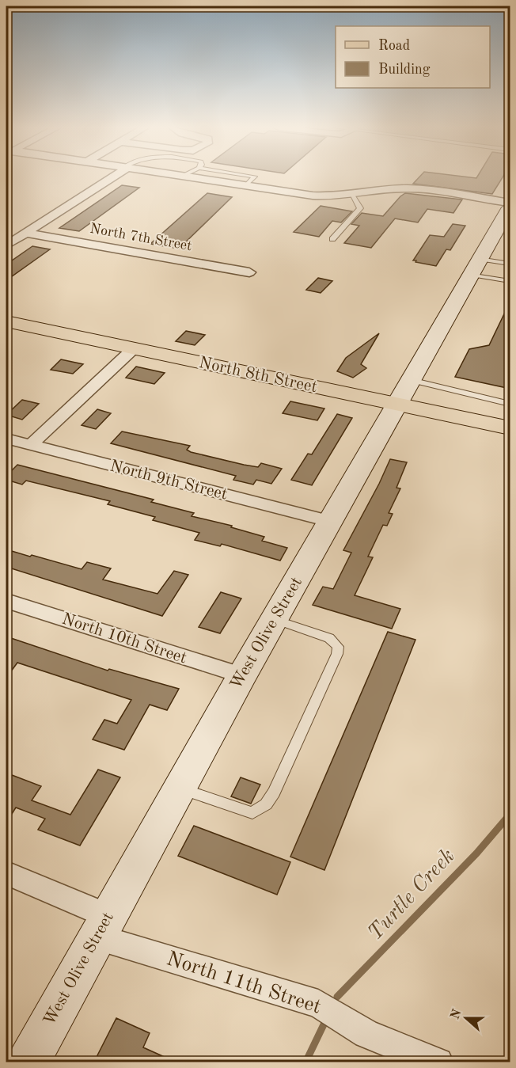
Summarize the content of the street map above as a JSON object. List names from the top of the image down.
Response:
{
  "streets": {
    "main road": ["North 8th Street", "West Olive Street"],
    "street": [
      "North 7th Street",
      "North 9th Street",
      "North 10th Street",
      "North 11th Street"
    ]
  },
  "crossings": [
    ["North 8th Street", "West Olive Street"],
    ["North 9th Street", "West Olive Street"],
    ["West Olive Street", "North 10th Street"],
    ["West Olive Street", "North 11th Street"]
  ],
  "water": ["Turtle Creek"],
  "legend": ["Road", "Building"],
  "north": "left"
}
